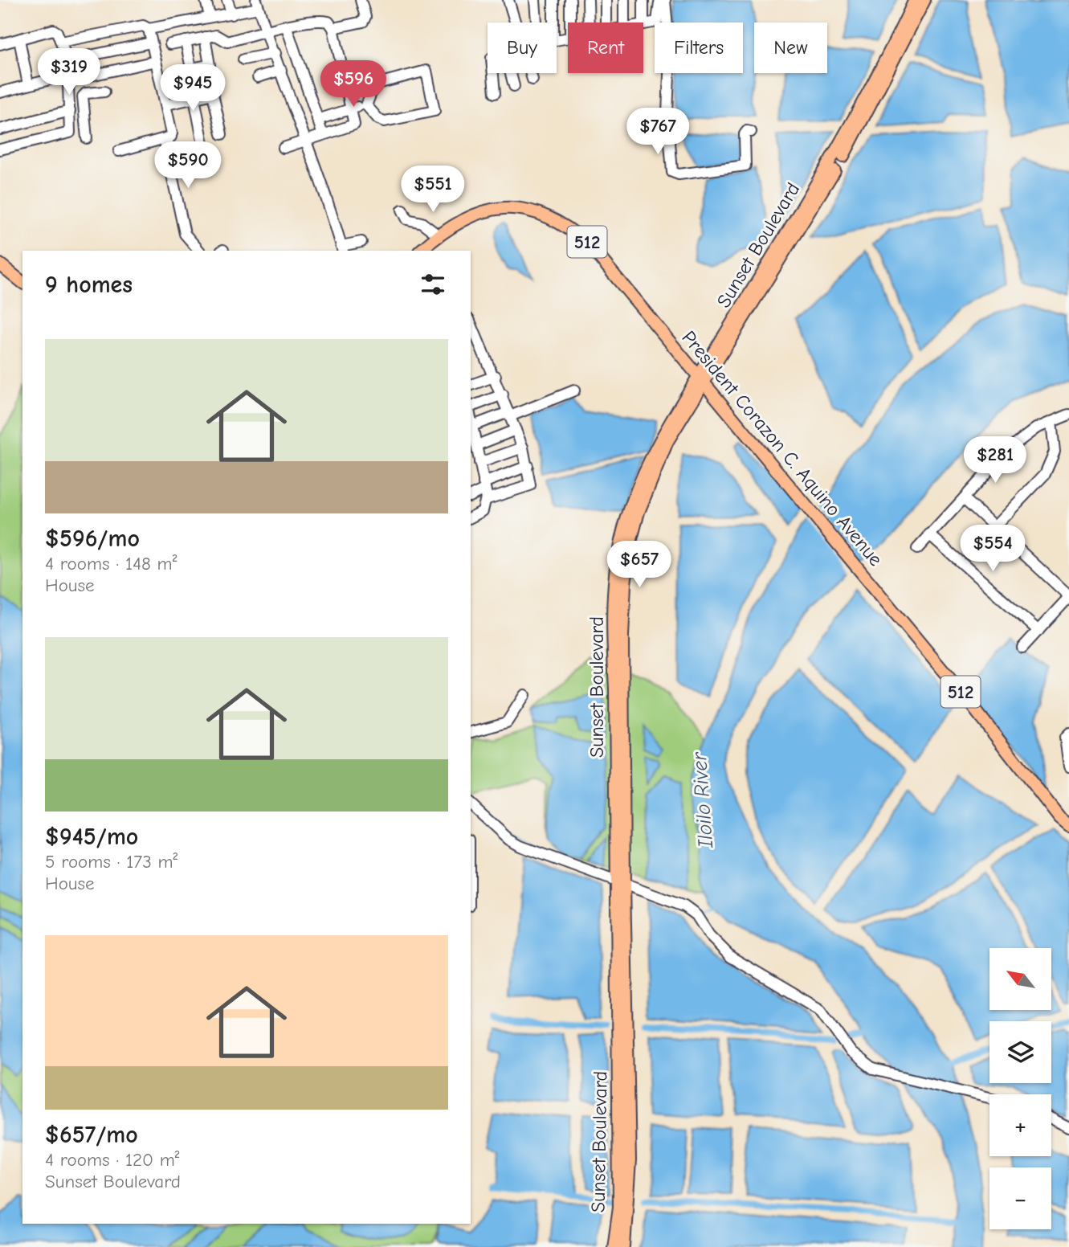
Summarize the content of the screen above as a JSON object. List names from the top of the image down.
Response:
{
  "streets": {
    "main road": ["512", "Sunset Boulevard", "President Corazon C. Aquino Avenue"]
  },
  "crossings": [
    ["Sunset Boulevard", "President Corazon C. Aquino Avenue"]
  ],
  "water": ["Iloilo River"],
  "north": "top left",
  "page": {
    "chip": [
      "Buy",
      "Rent",
      "Filters",
      "New"
    ],
    "price": [
      "$319",
      "$596",
      "$945",
      "$767",
      "$590",
      "$551",
      "$281",
      "$554",
      "$657"
    ],
    "heading": "9 homes",
    "list": [
      {
        "name": "$596/mo",
        "note": "4 rooms · 148 m² · House"
      },
      {
        "name": "$945/mo",
        "note": "5 rooms · 173 m² · House"
      },
      {
        "name": "$657/mo",
        "note": "4 rooms · 120 m² · Sunset Boulevard"
      }
    ],
    "map_buttons": ["+", "−"]
  }
}
